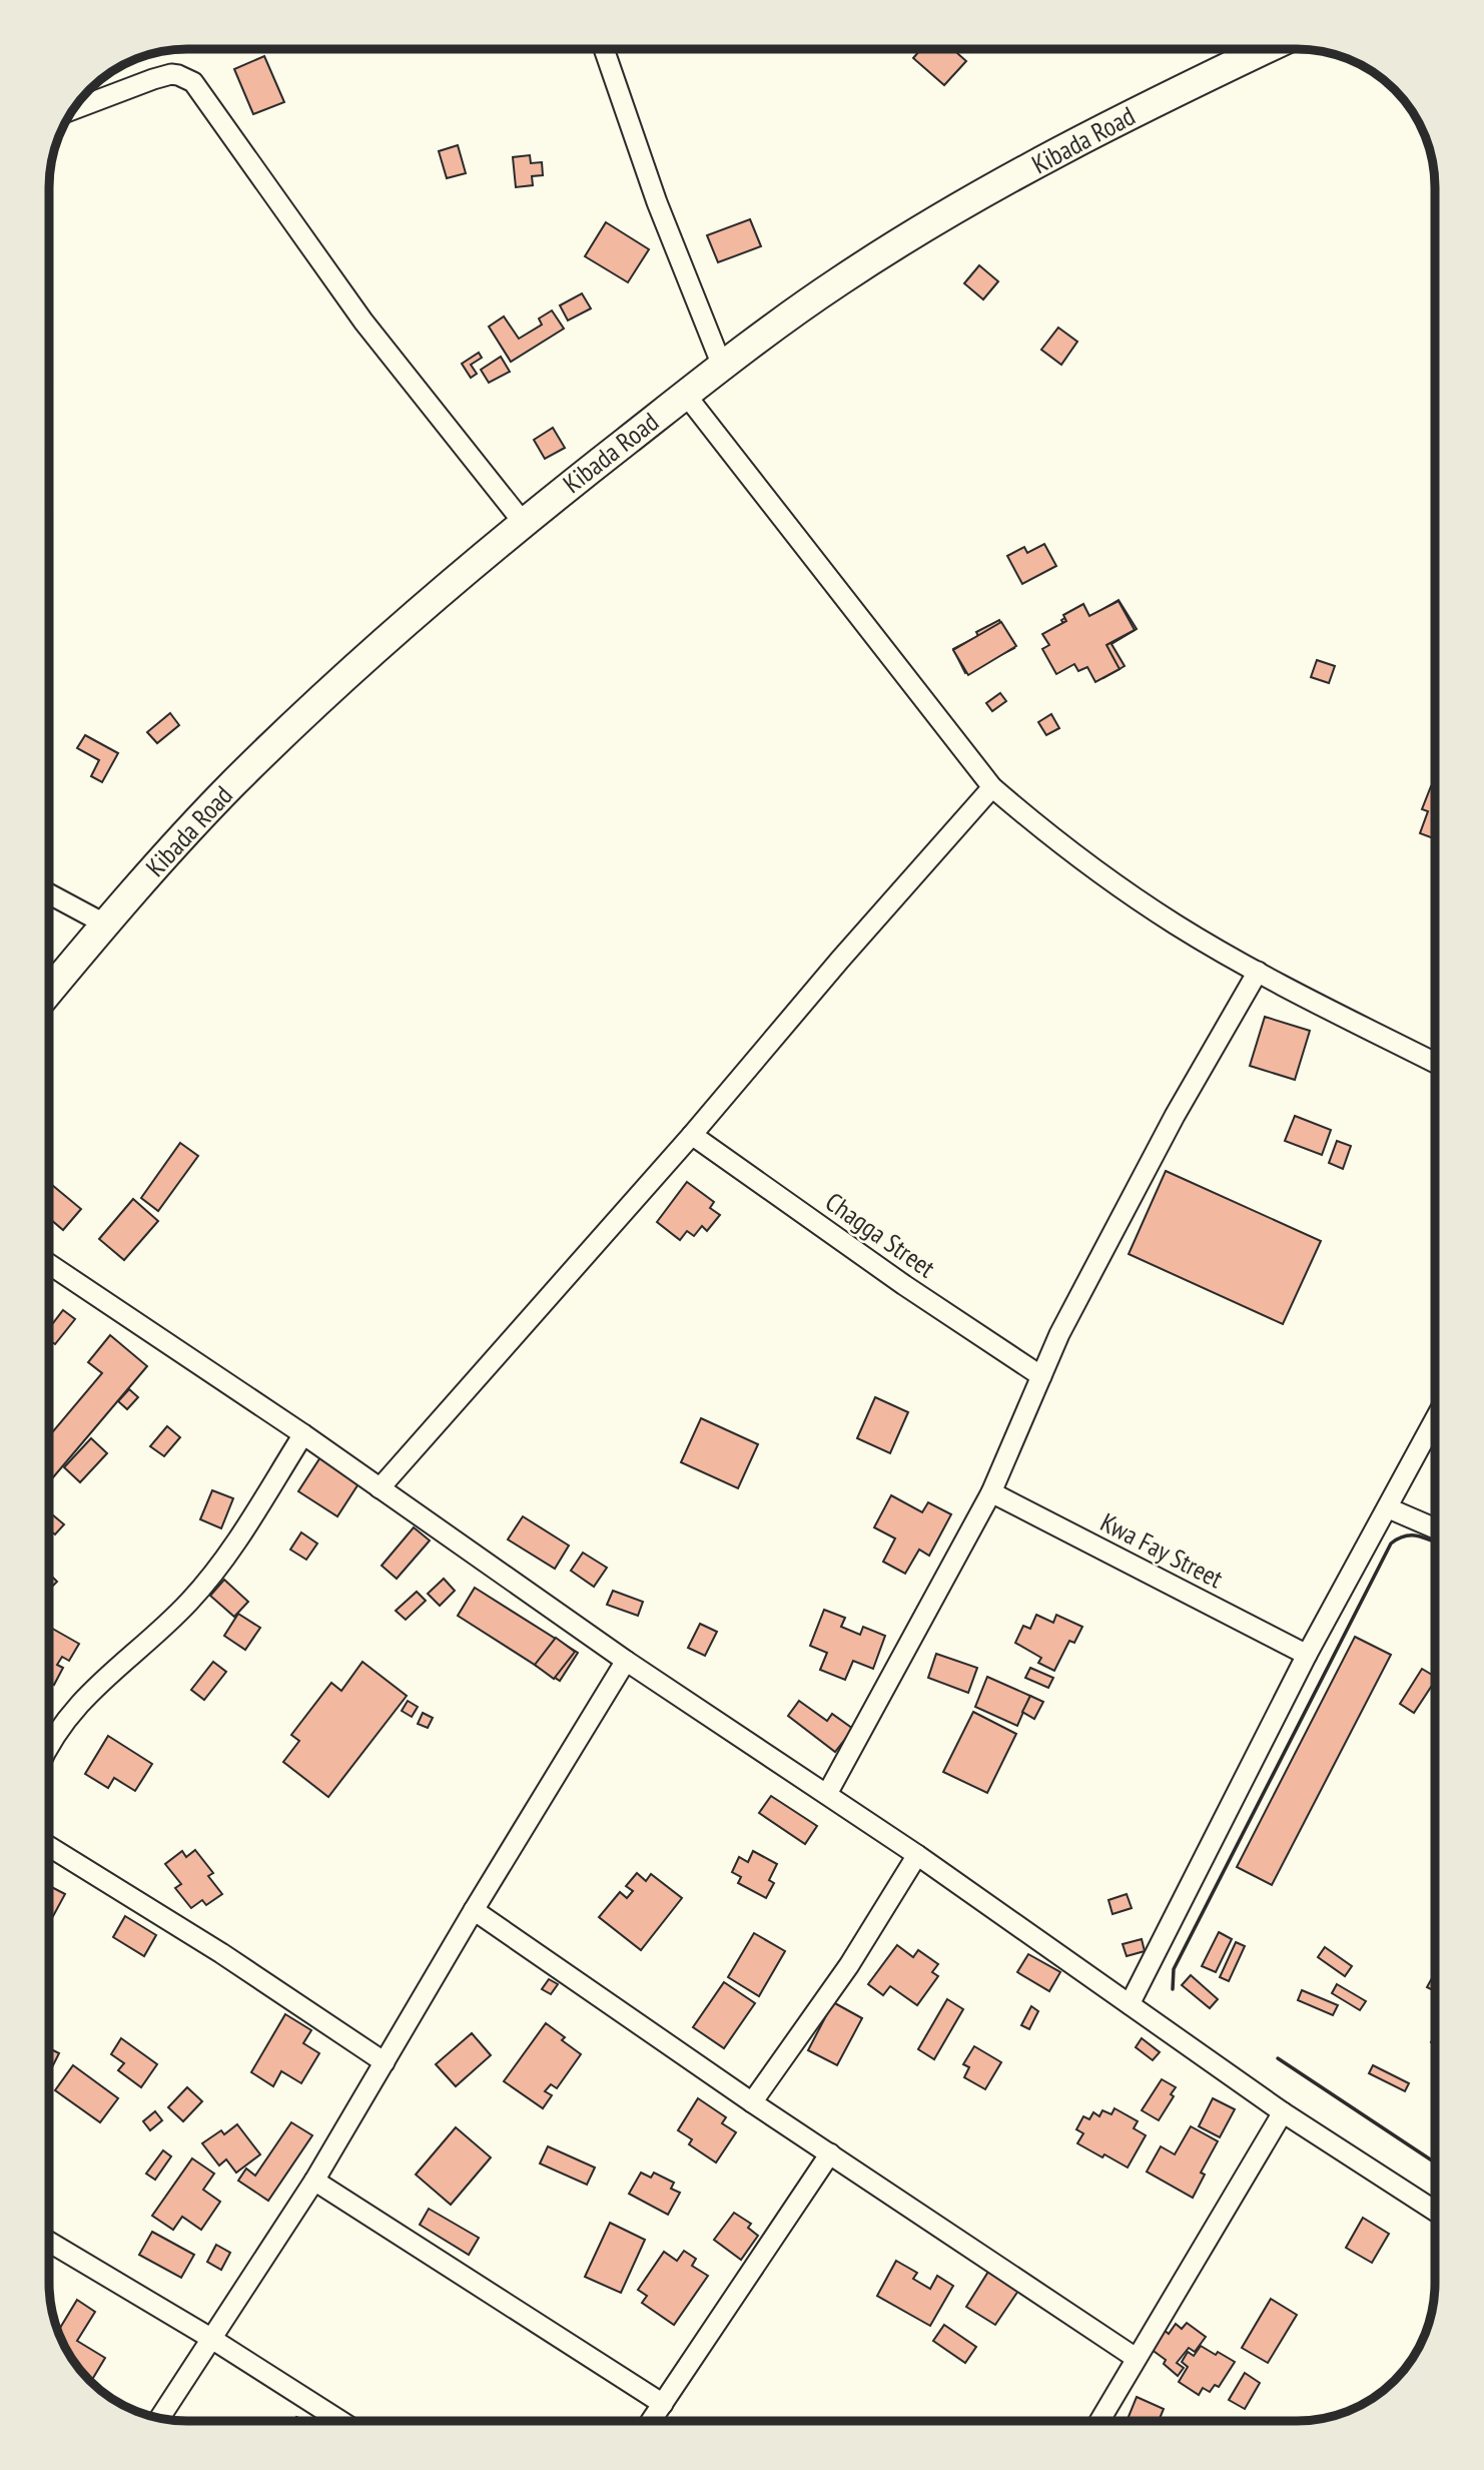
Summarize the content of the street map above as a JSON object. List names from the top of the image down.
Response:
{
  "streets": {
    "main road": ["Kibada Road"],
    "street": ["Chagga Street", "Kwa Fay Street"]
  }
}
